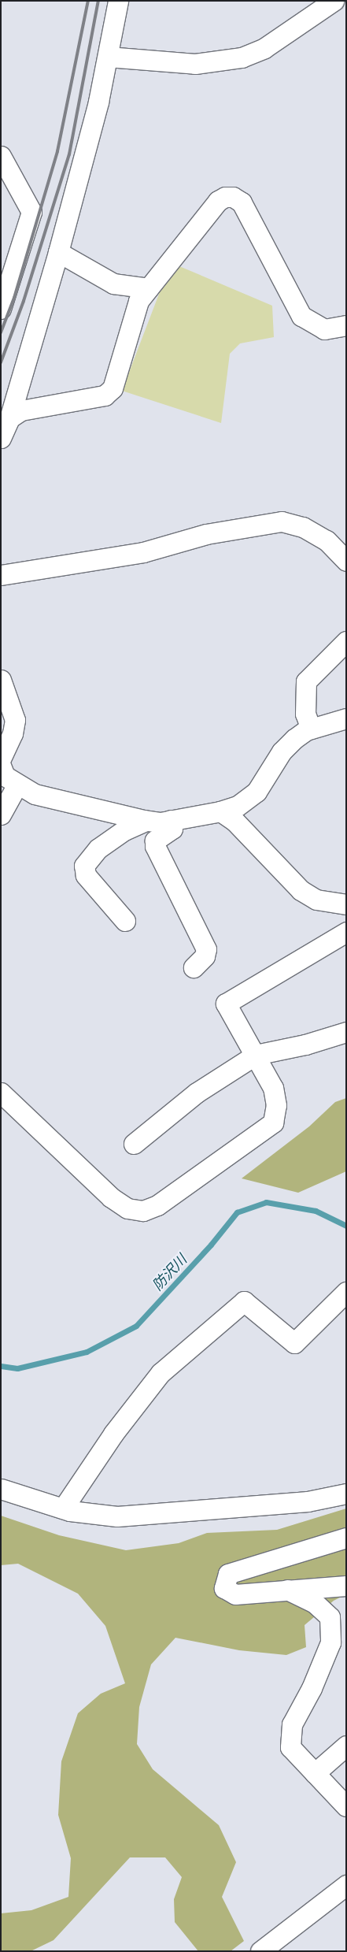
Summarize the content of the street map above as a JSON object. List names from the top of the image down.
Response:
{
  "water": ["防沢川"]
}
